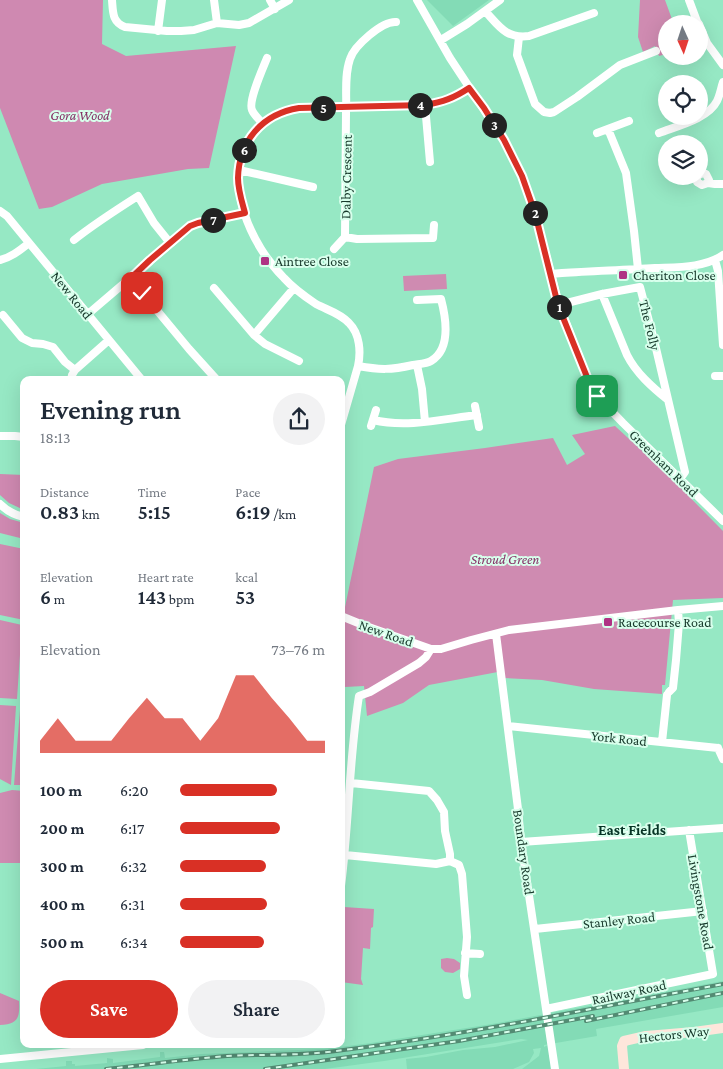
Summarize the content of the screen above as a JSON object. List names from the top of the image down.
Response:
{
  "streets": {
    "main road": ["Hectors Way"],
    "street": [
      "Dalby Crescent",
      "New Road",
      "The Folly",
      "Greenham Road",
      "York Road",
      "Boundary Road",
      "Livingstone Road",
      "Stanley Road",
      "Railway Road"
    ]
  },
  "crossings": [
    ["The Folly", "Greenham Road"],
    ["York Road", "Boundary Road"],
    ["Boundary Road", "Stanley Road"],
    ["Boundary Road", "Railway Road"],
    ["Livingstone Road", "Stanley Road"],
    ["Livingstone Road", "Railway Road"]
  ],
  "districts": ["East Fields"],
  "parks": ["Gora Wood", "Stroud Green"],
  "places": {
    "transit": ["Aintree Close", "Cheriton Close", "Racecourse Road"]
  },
  "north": "bottom",
  "page": {
    "pins": [
      "4",
      "5",
      "3",
      "6",
      "2",
      "7",
      "1"
    ],
    "heading": ["Evening run", "18:13"],
    "stats": [
      ["Distance", "0.83 km"],
      ["Time", "5:15"],
      ["Pace", "6:19 /km"],
      ["Elevation", "6 m"],
      ["Heart rate", "143 bpm"],
      ["kcal", "53"]
    ],
    "chart": ["Elevation", "73–76 m"],
    "list": [
      {
        "name": "100 m",
        "note": "6:20"
      },
      {
        "name": "200 m",
        "note": "6:17"
      },
      {
        "name": "300 m",
        "note": "6:32"
      },
      {
        "name": "400 m",
        "note": "6:31"
      },
      {
        "name": "500 m",
        "note": "6:34"
      }
    ],
    "buttons": ["Save", "Share"]
  }
}
